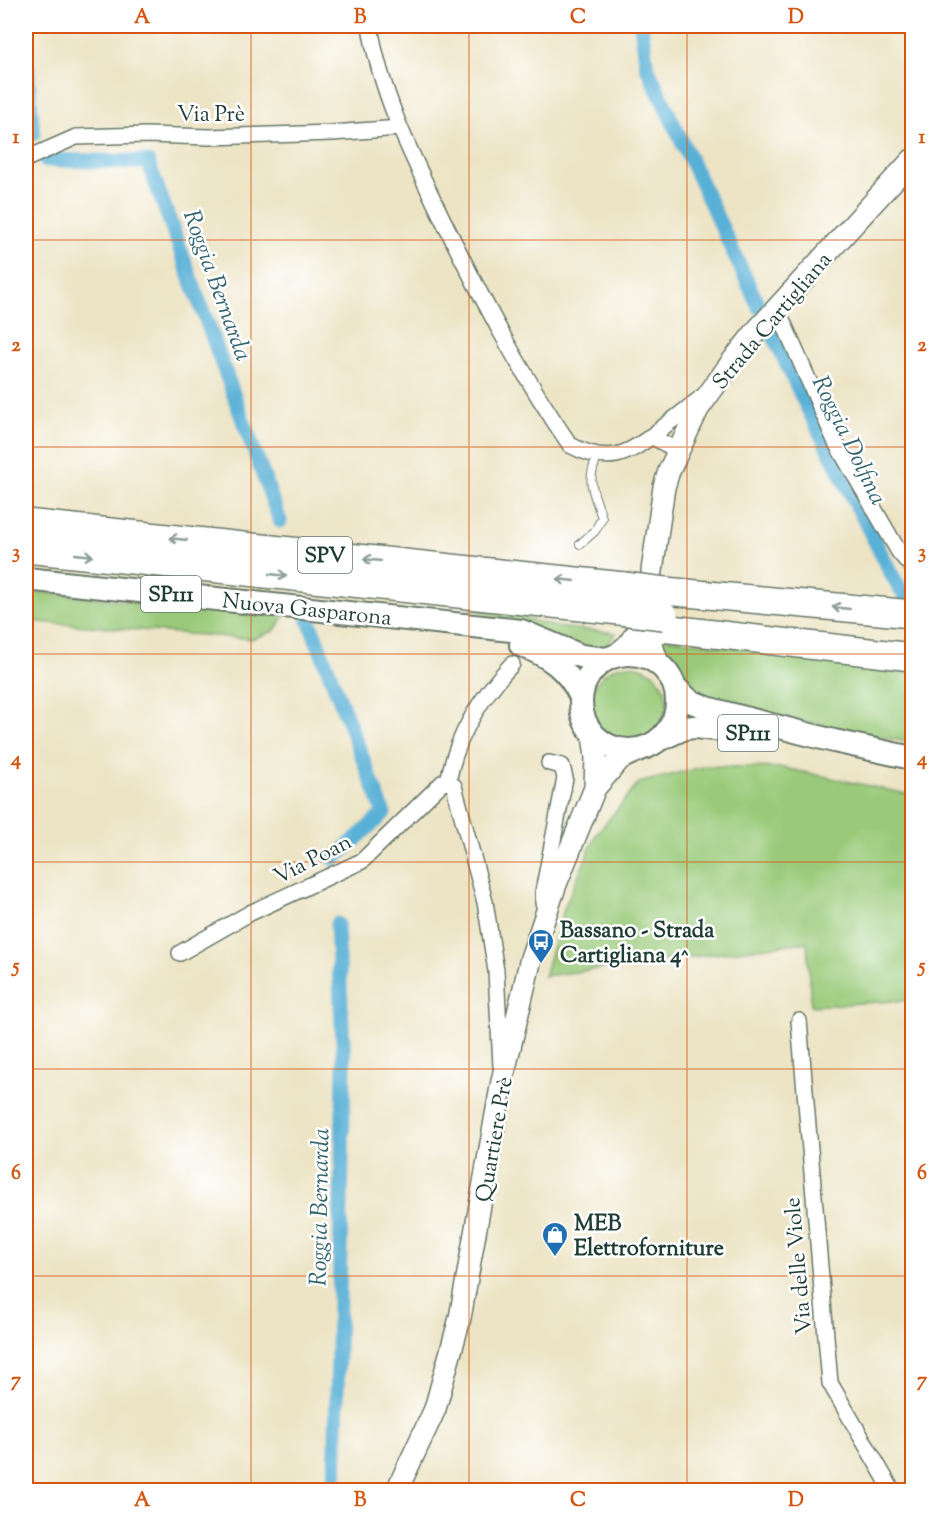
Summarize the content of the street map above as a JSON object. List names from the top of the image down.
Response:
{
  "streets": {
    "highway": ["SPV"],
    "main road": ["SP111", "Nuova Gasparona"],
    "street": [
      "Via Prè",
      "Strada Cartigliana",
      "Via Poan",
      "Quartiere Prè",
      "Via delle Viole"
    ]
  },
  "crossings": [
    ["Strada Cartigliana", "SPV"],
    ["Strada Cartigliana", "SP111"],
    ["Strada Cartigliana", "Nuova Gasparona"],
    ["Strada Cartigliana", "Quartiere Prè"],
    ["SP111", "Nuova Gasparona"],
    ["SP111", "Quartiere Prè"],
    ["Nuova Gasparona", "Quartiere Prè"]
  ],
  "water": ["Roggia Bernarda", "Roggia Dolfina"],
  "places": {
    "bus stop": ["Bassano - Strada Cartigliana 4^"],
    "shop": ["MEB Elettroforniture"]
  },
  "grid": {
    "columns": [
      "A",
      "B",
      "C",
      "D"
    ],
    "rows": [
      "1",
      "2",
      "3",
      "4",
      "5",
      "6",
      "7"
    ]
  }
}
